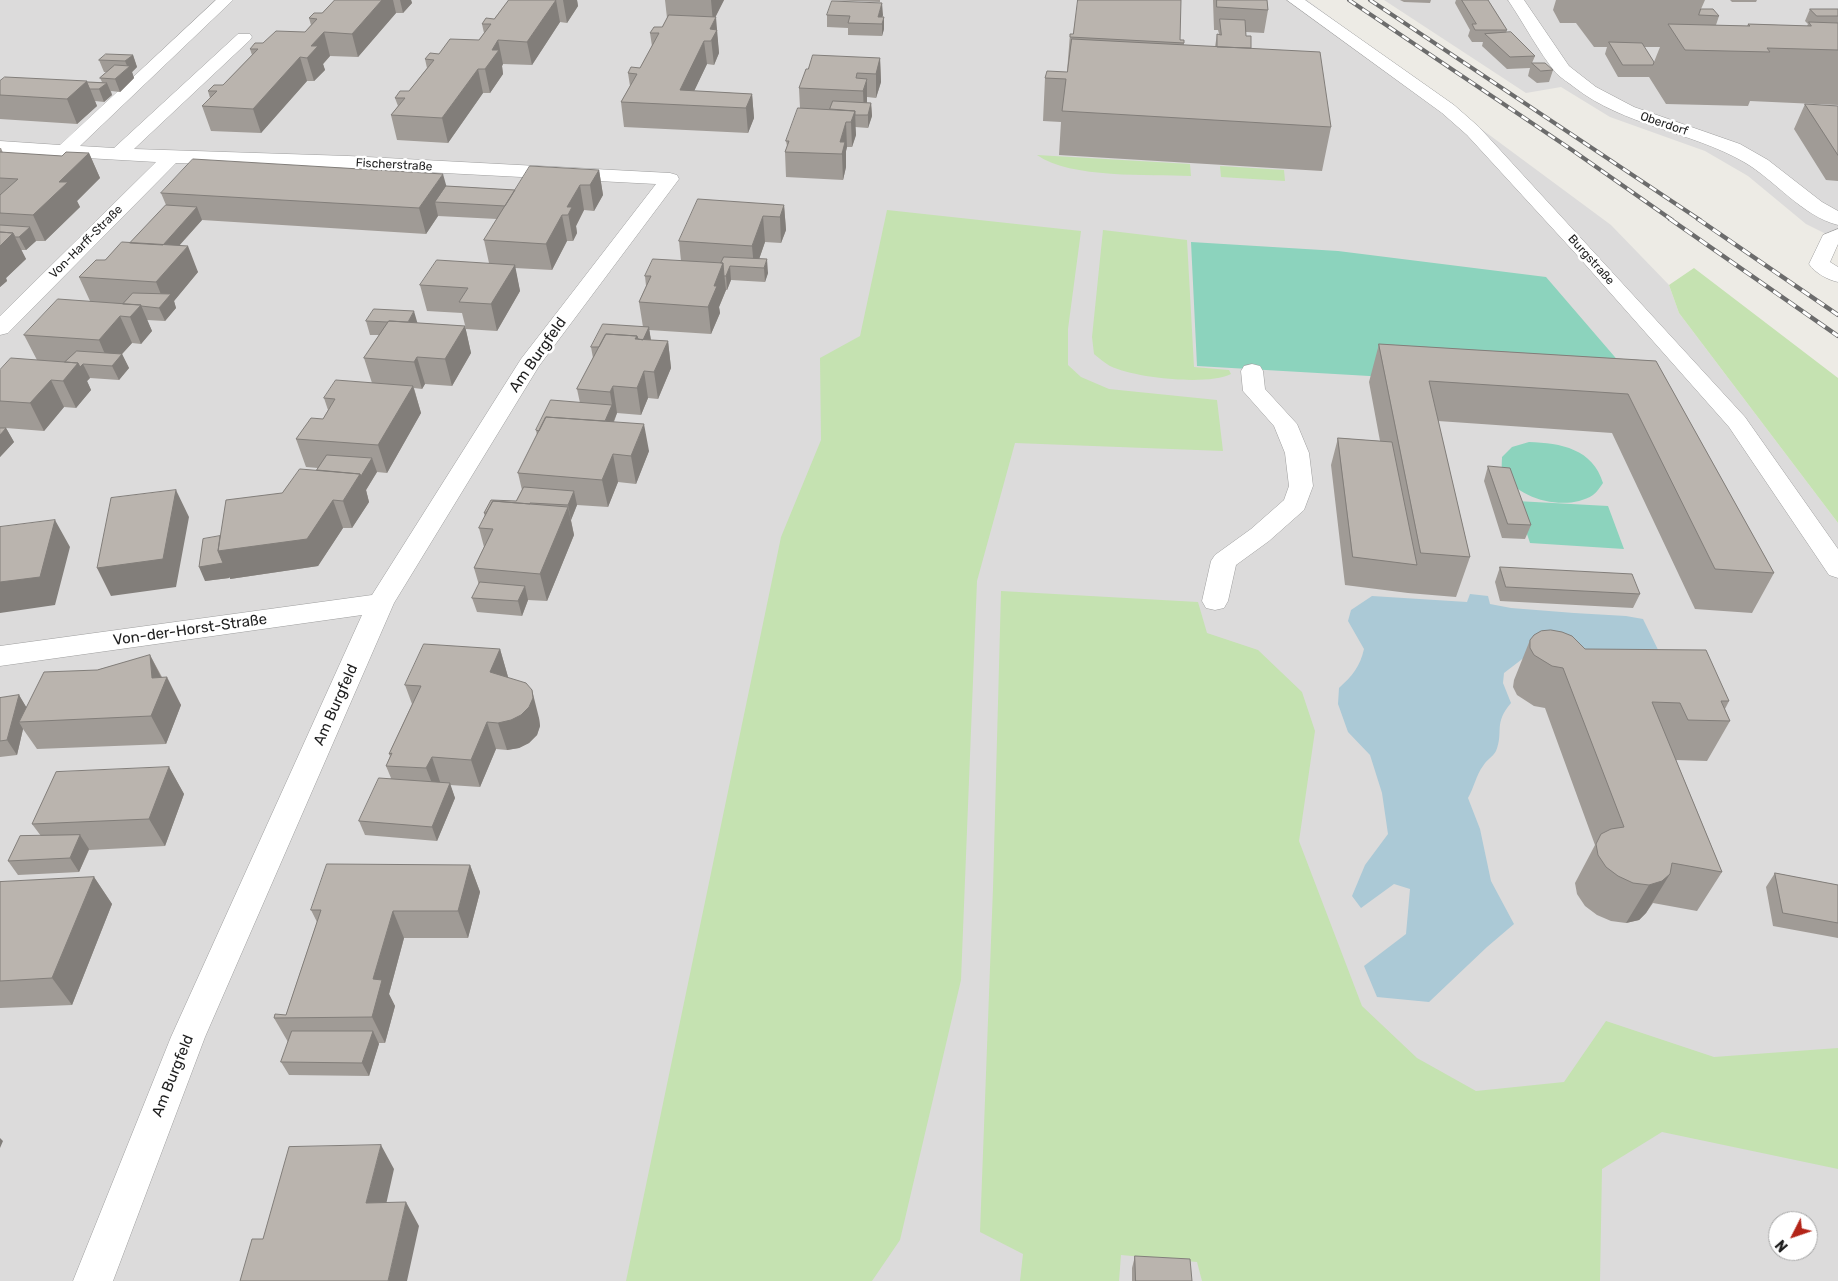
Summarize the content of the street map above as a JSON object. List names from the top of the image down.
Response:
{
  "streets": {
    "street": [
      "Oberdorf",
      "Fischerstraße",
      "Von-Harff-Straße",
      "Burgstraße",
      "Am Burgfeld",
      "Von-der-Horst-Straße"
    ]
  },
  "crossings": [
    ["Fischerstraße", "Von-Harff-Straße"],
    ["Fischerstraße", "Am Burgfeld"],
    ["Am Burgfeld", "Von-der-Horst-Straße"]
  ],
  "north": "bottom left"
}
